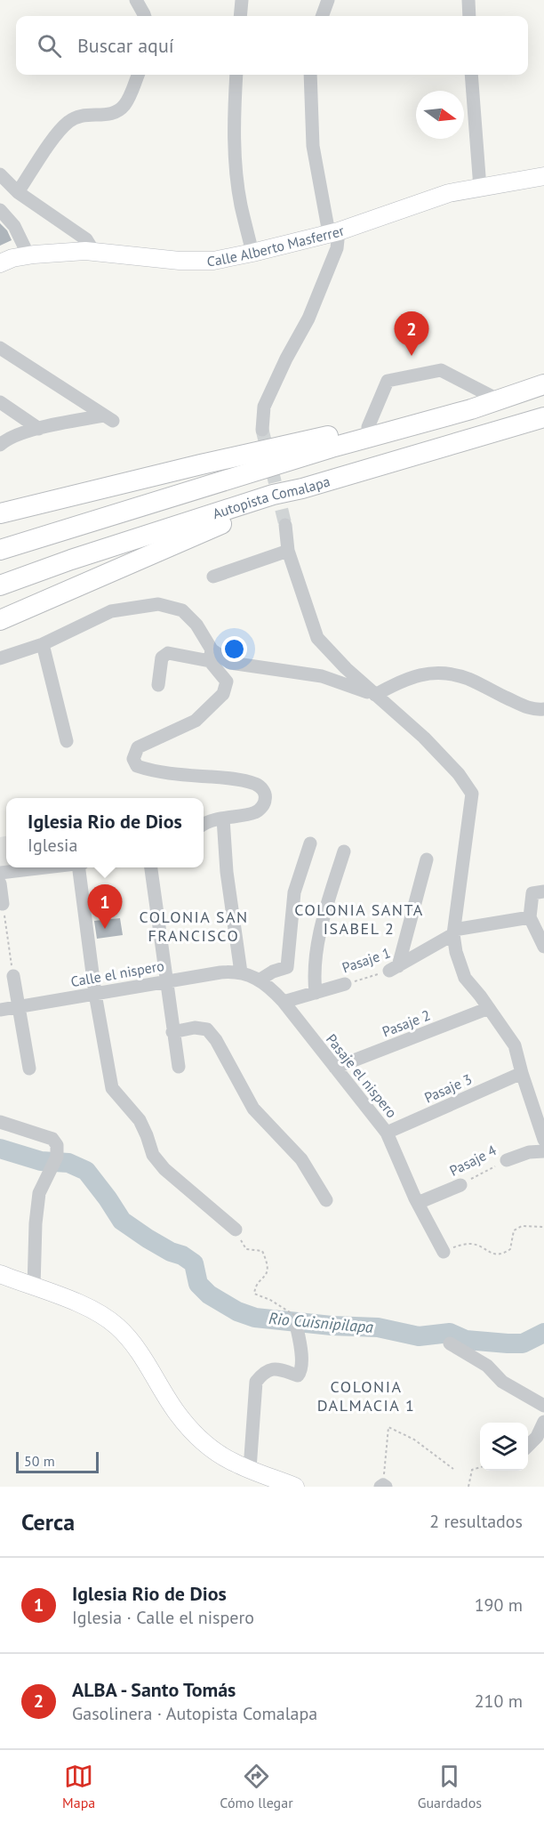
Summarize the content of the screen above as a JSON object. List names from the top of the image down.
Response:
{
  "streets": {
    "highway": ["Autopista Comalapa"],
    "main road": ["Calle Alberto Masferrer"],
    "street": [
      "Pasaje 1",
      "Calle el nispero",
      "Pasaje 2",
      "Pasaje el nispero",
      "Pasaje 3",
      "Pasaje 4"
    ]
  },
  "crossings": [
    ["Pasaje 1", "Pasaje el nispero"],
    ["Calle el nispero", "Pasaje el nispero"],
    ["Pasaje 2", "Pasaje el nispero"],
    ["Pasaje el nispero", "Pasaje 3"],
    ["Pasaje el nispero", "Pasaje 4"]
  ],
  "districts": ["COLONIA SANTA ISABEL 2", "COLONIA SAN FRANCISCO", "COLONIA DALMACIA 1"],
  "water": ["Rio Cuisnipilapa"],
  "scale_bar": "50 m",
  "north": "right",
  "page": {
    "search": "Buscar aquí",
    "pins": ["2", "1"],
    "popup": ["Iglesia Rio de Dios", "Iglesia"],
    "scale": "50 m",
    "heading": ["Cerca", "2 resultados"],
    "list": [
      {
        "mark": "1",
        "name": "Iglesia Rio de Dios",
        "note": "Iglesia · Calle el nispero",
        "value": "190 m"
      },
      {
        "mark": "2",
        "name": "ALBA - Santo Tomás",
        "note": "Gasolinera · Autopista Comalapa",
        "value": "210 m"
      }
    ],
    "nav": ["Mapa", "Cómo llegar", "Guardados"]
  }
}
